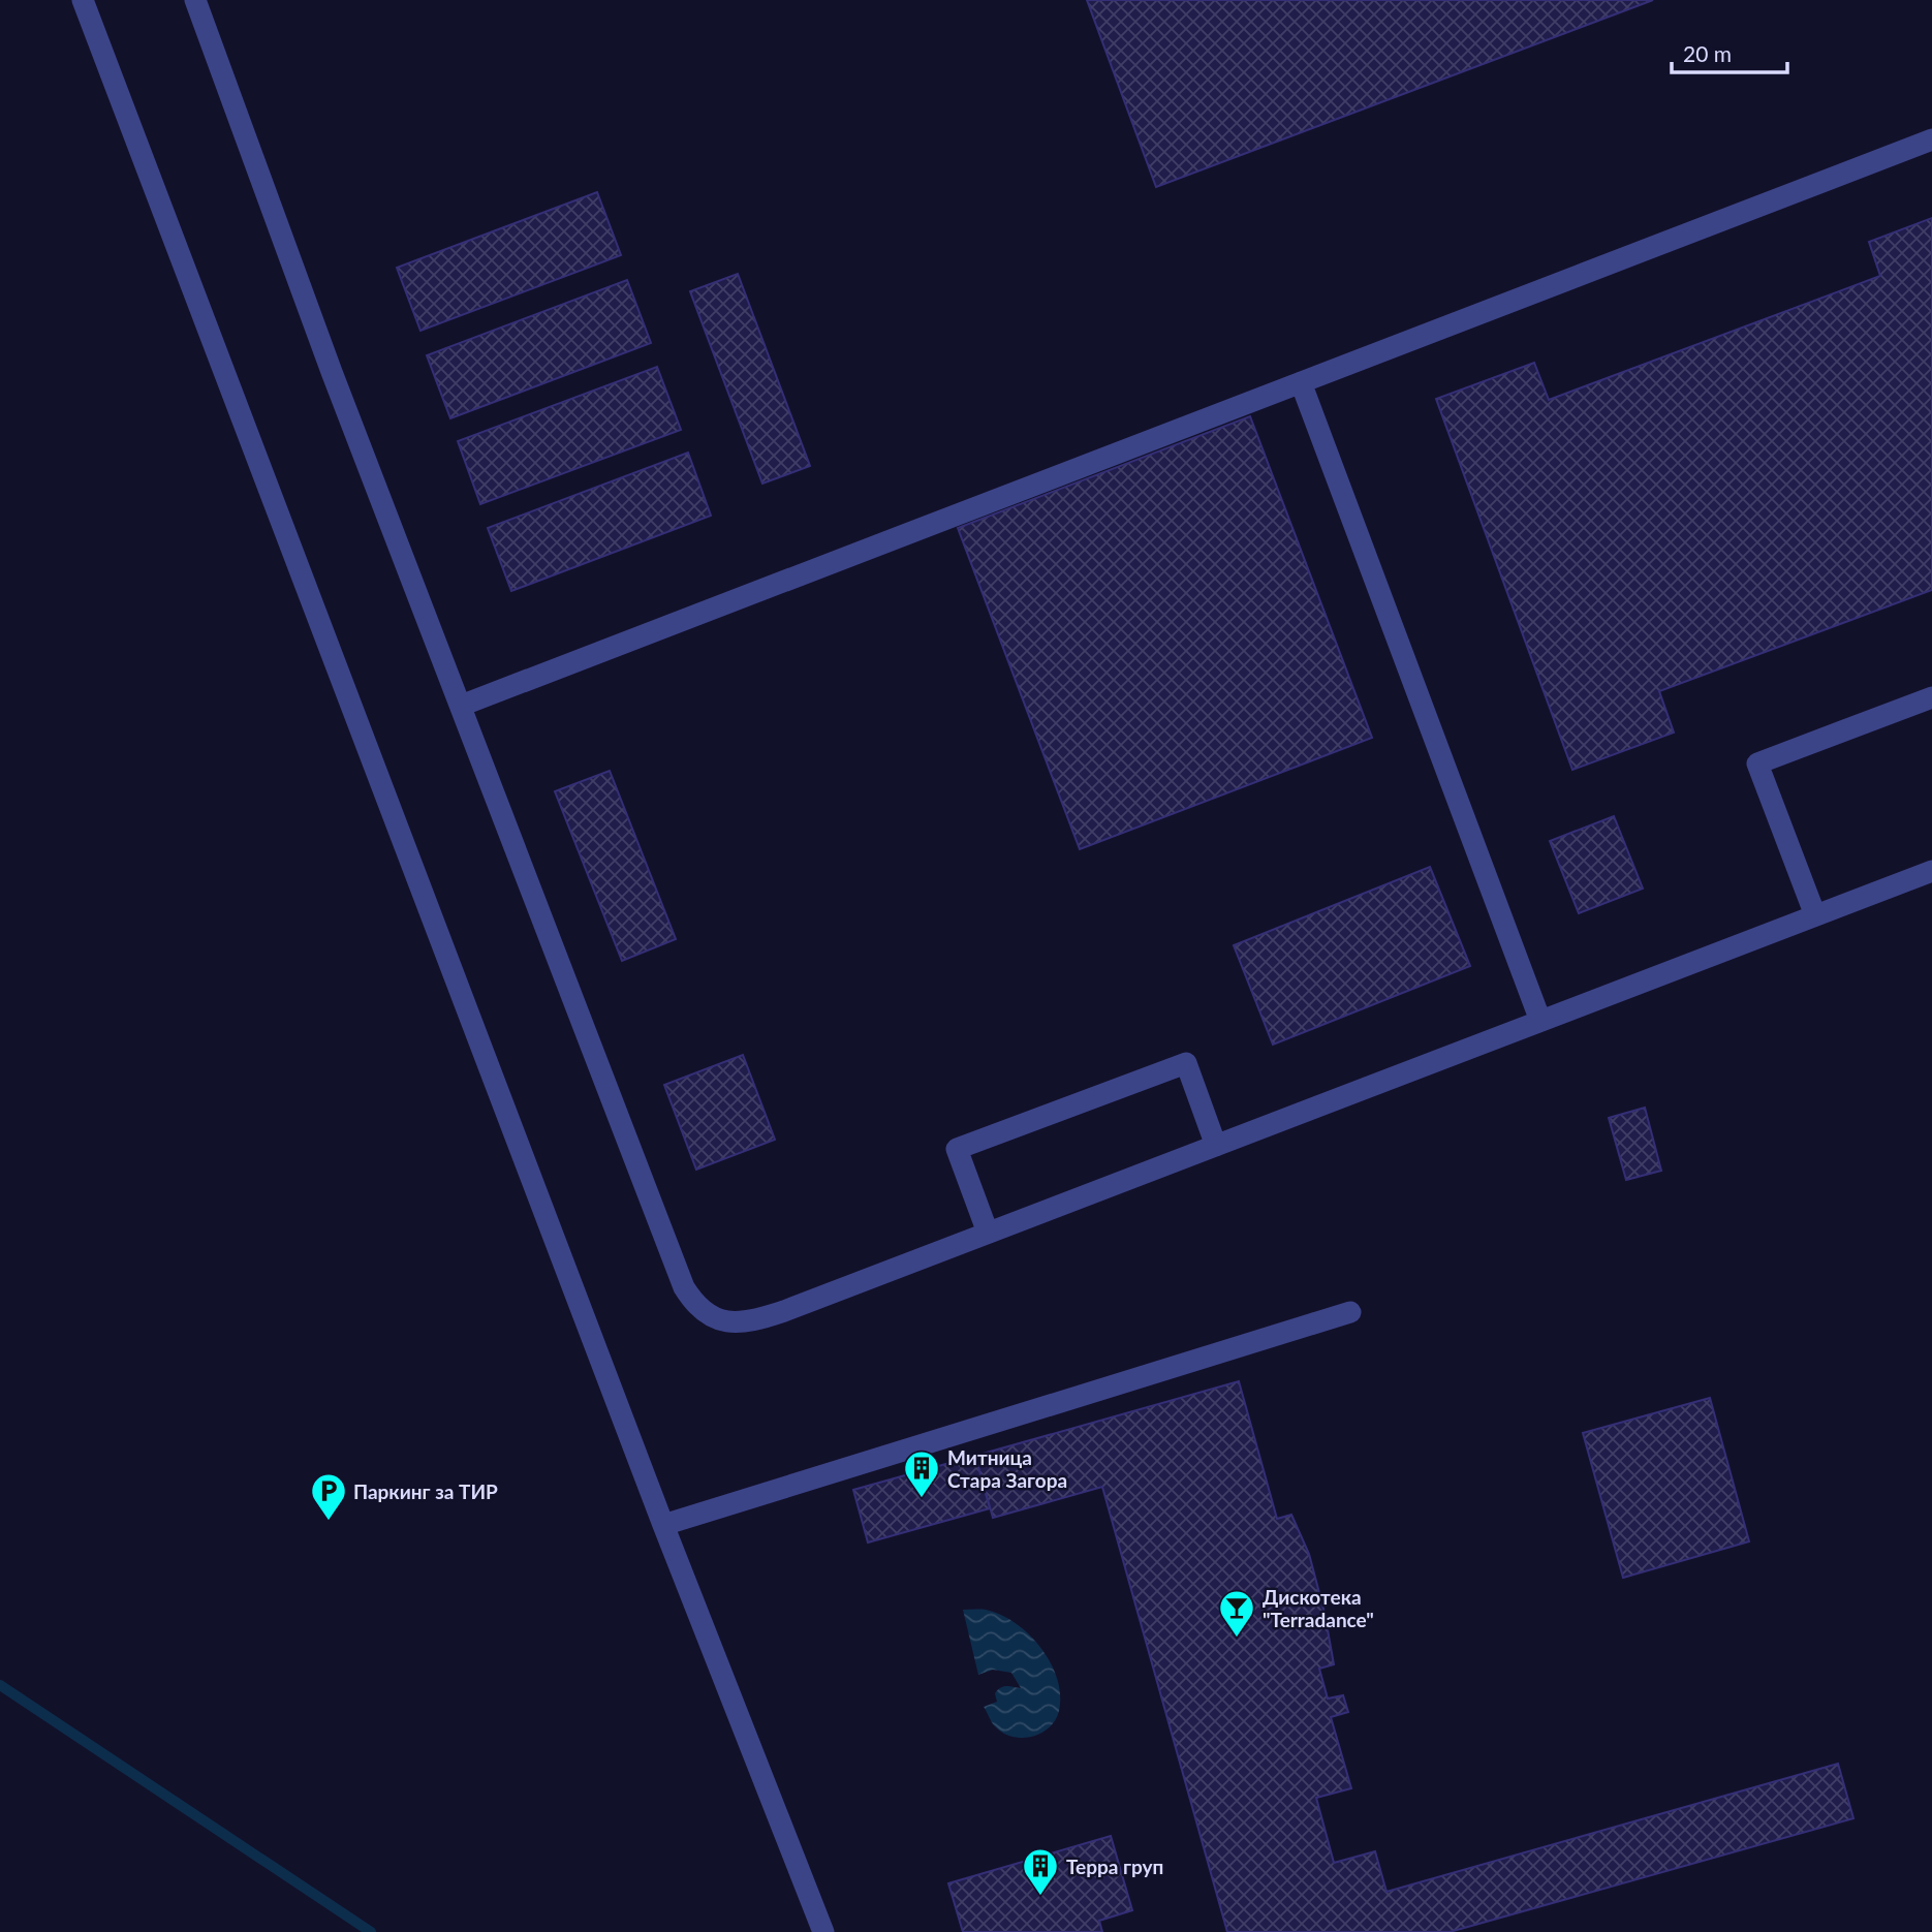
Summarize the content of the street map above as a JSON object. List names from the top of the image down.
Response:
{
  "places": {
    "building": ["Митница Стара Загора", "Терра груп"],
    "parking": ["Паркинг за ТИР"],
    "bar": ["Дискотека \"Terradance\""]
  },
  "scale_bar": "20 m"
}
